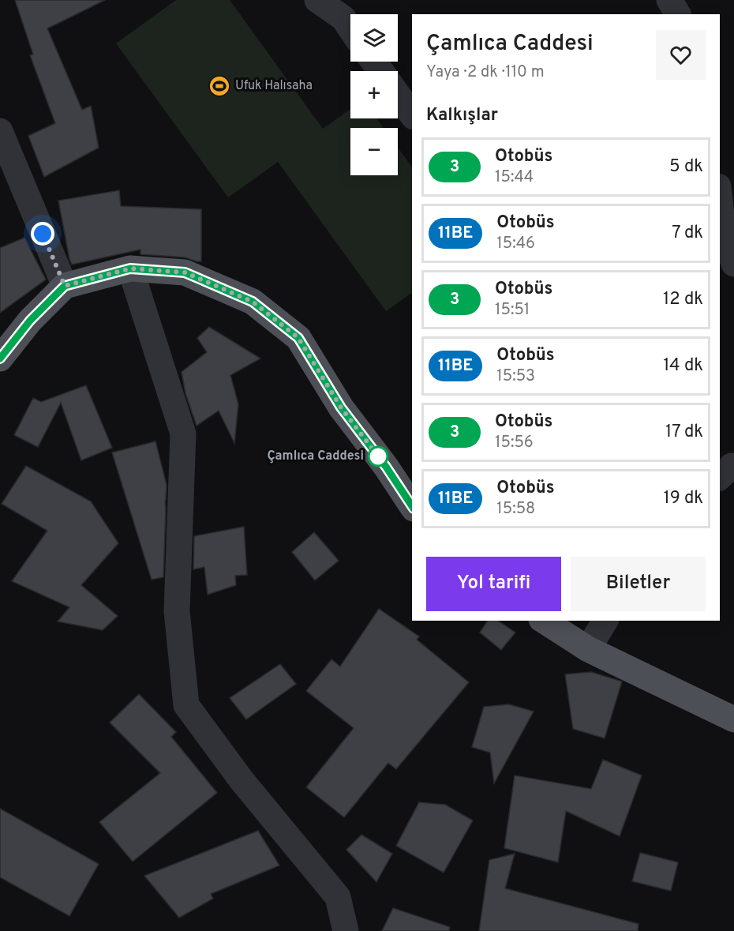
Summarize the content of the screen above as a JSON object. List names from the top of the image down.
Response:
{
  "places": {
    "sports": ["Ufuk Halısaha"],
    "other": ["Çamlıca Caddesi"]
  },
  "lines": ["bus line 3"],
  "page": {
    "map_buttons": ["+", "−"],
    "heading": [
      ["Çamlıca Caddesi", "Yaya · 2 dk · 110 m"],
      "Kalkışlar"
    ],
    "list": [
      {
        "mark": "3",
        "name": "Otobüs",
        "note": "15:44",
        "value": "5 dk"
      },
      {
        "mark": "11BE",
        "name": "Otobüs",
        "note": "15:46",
        "value": "7 dk"
      },
      {
        "mark": "3",
        "name": "Otobüs",
        "note": "15:51",
        "value": "12 dk"
      },
      {
        "mark": "11BE",
        "name": "Otobüs",
        "note": "15:53",
        "value": "14 dk"
      },
      {
        "mark": "3",
        "name": "Otobüs",
        "note": "15:56",
        "value": "17 dk"
      },
      {
        "mark": "11BE",
        "name": "Otobüs",
        "note": "15:58",
        "value": "19 dk"
      }
    ],
    "buttons": ["Yol tarifi", "Biletler"]
  }
}
